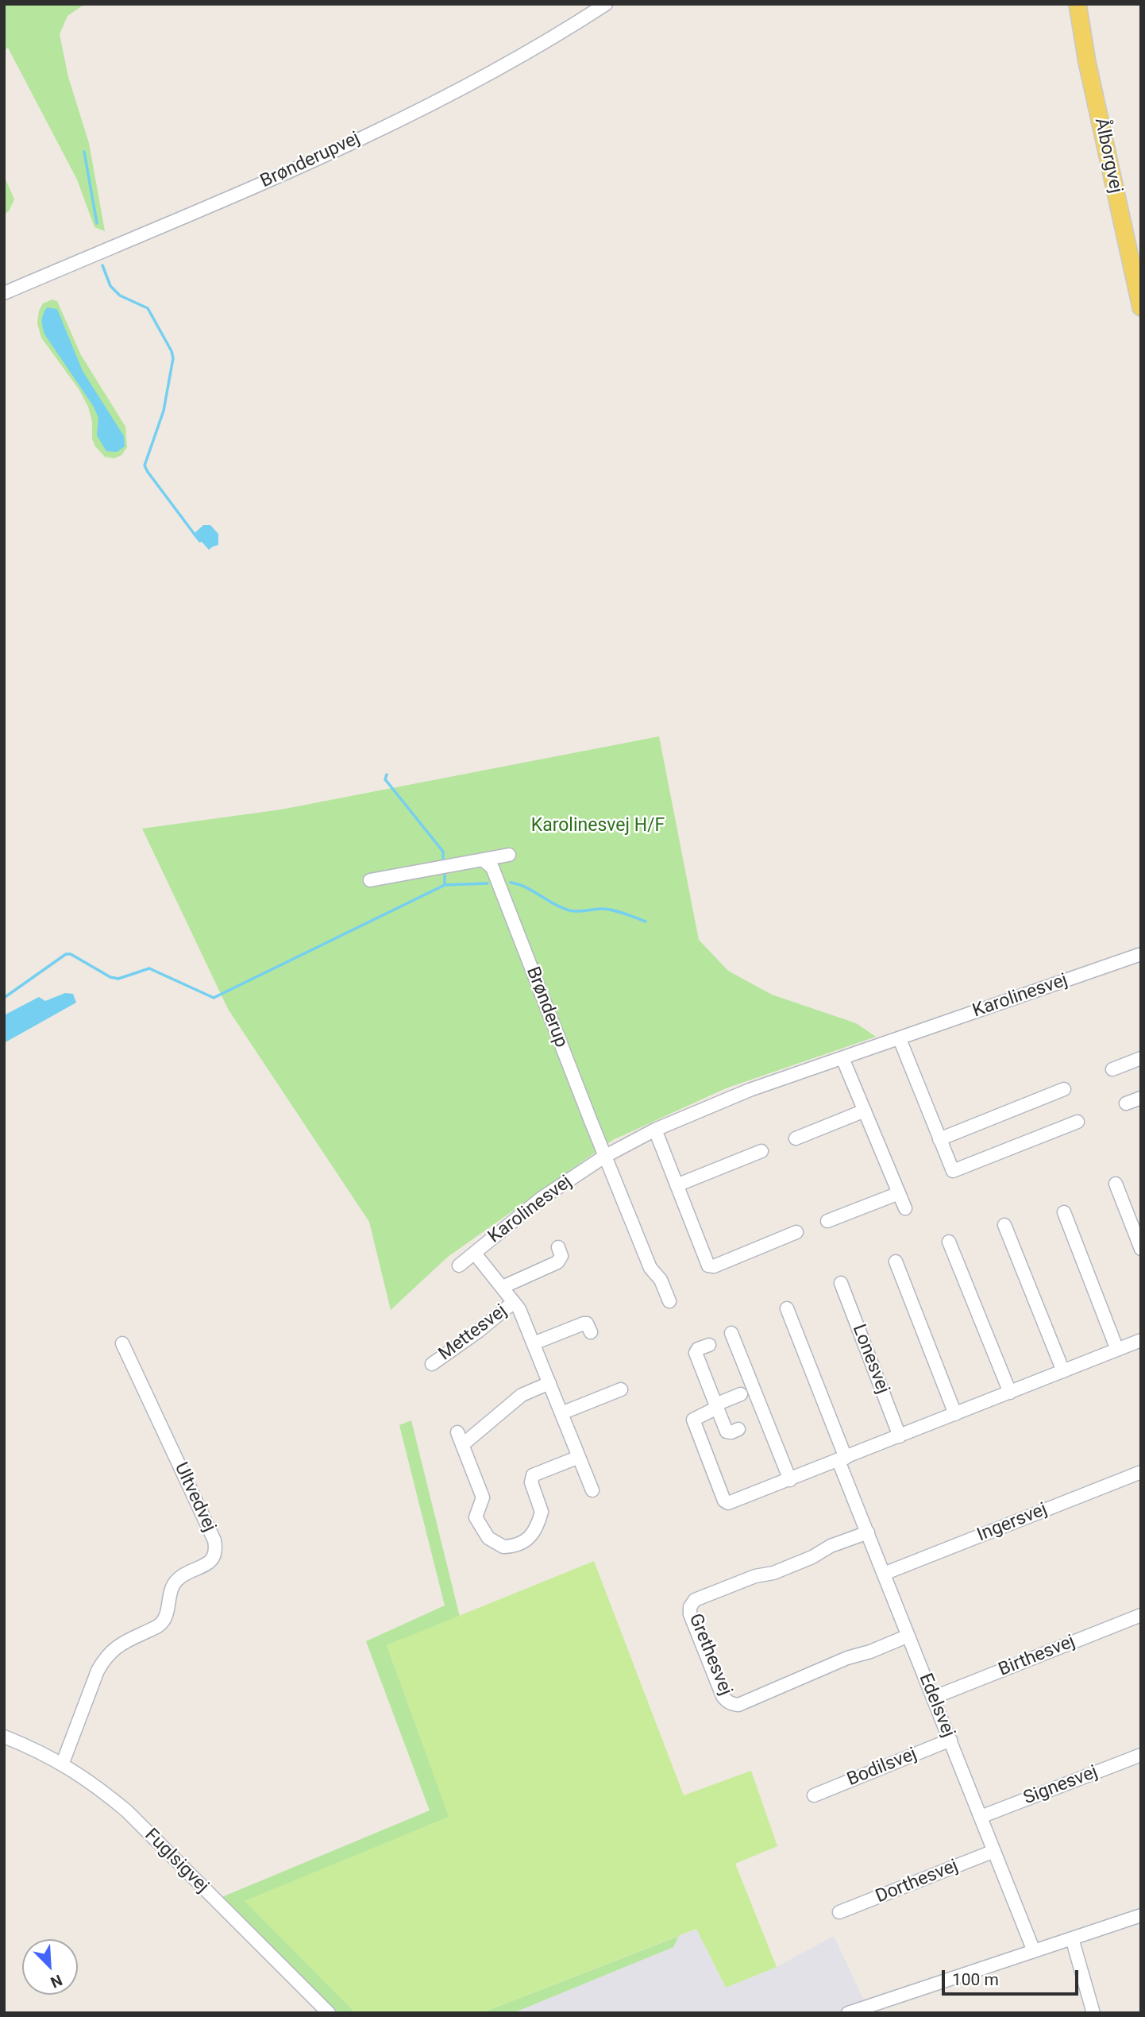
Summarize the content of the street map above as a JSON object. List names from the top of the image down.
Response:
{
  "streets": {
    "main road": ["Ålborgvej"],
    "street": [
      "Brønderupvej",
      "Karolinesvej",
      "Brønderup",
      "Mettesvej",
      "Lonesvej",
      "Ultvedvej",
      "Ingersvej",
      "Grethesvej",
      "Birthesvej",
      "Edelsvej",
      "Bodilsvej",
      "Signesvej",
      "Fuglsigvej",
      "Dorthesvej"
    ]
  },
  "crossings": [
    ["Karolinesvej", "Brønderup"],
    ["Karolinesvej", "Mettesvej"],
    ["Ultvedvej", "Fuglsigvej"],
    ["Ingersvej", "Edelsvej"],
    ["Grethesvej", "Edelsvej"],
    ["Birthesvej", "Edelsvej"],
    ["Edelsvej", "Bodilsvej"],
    ["Edelsvej", "Signesvej"],
    ["Edelsvej", "Dorthesvej"]
  ],
  "parks": ["Karolinesvej H/F"],
  "scale_bar": "100 m",
  "north": "bottom right"
}
